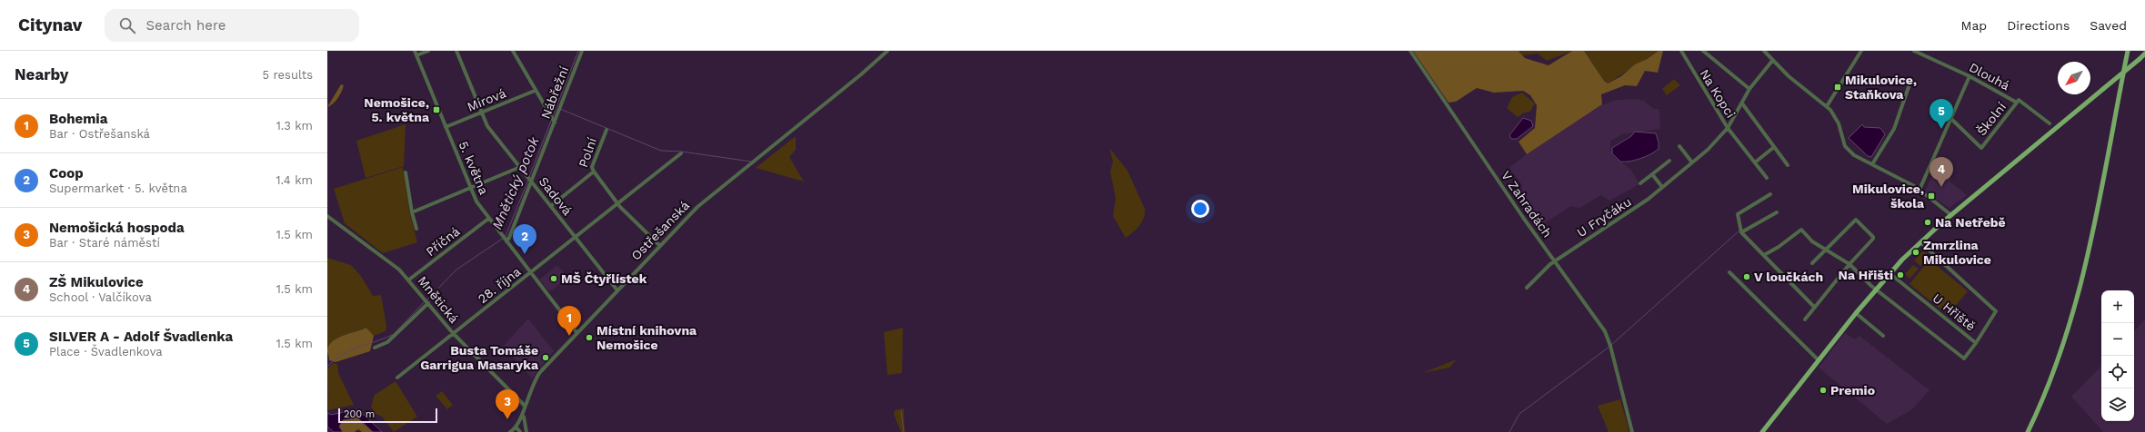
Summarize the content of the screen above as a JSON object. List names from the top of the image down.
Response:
{
  "streets": {
    "street": [
      "Dlouhá",
      "Nábřežní",
      "Na Kopci",
      "Mírová",
      "Školní",
      "Polní",
      "5. května",
      "Sadová",
      "V Zahradách",
      "U Fryčáku",
      "Ostřešanská",
      "Příčná",
      "28. října",
      "Mnětická",
      "U Hřiště"
    ]
  },
  "crossings": [
    ["Dlouhá", "Školní"],
    ["Nábřežní", "5. května"],
    ["Nábřežní", "Sadová"],
    ["Na Kopci", "U Fryčáku"],
    ["Mírová", "5. května"],
    ["Mírová", "Sadová"],
    ["Polní", "Sadová"],
    ["5. května", "Ostřešanská"],
    ["5. května", "Příčná"],
    ["5. května", "28. října"],
    ["Sadová", "Ostřešanská"],
    ["Sadová", "28. října"],
    ["V Zahradách", "U Fryčáku"],
    ["Ostřešanská", "Mnětická"],
    ["Příčná", "Mnětická"],
    ["28. října", "Mnětická"]
  ],
  "water": ["Mnětický potok"],
  "places": {
    "transit": ["Mikulovice, Staňkova", "Nemošice, 5. května", "Mikulovice, škola"],
    "other": [
      "Na Netřebě",
      "Zmrzlina Mikulovice",
      "Na Hřišti",
      "V loučkách",
      "MŠ Čtyřlístek",
      "Místní knihovna Nemošice",
      "Busta Tomáše Garrigua Masaryka",
      "Premio"
    ]
  },
  "scale_bar": "200 m",
  "north": "bottom left",
  "page": {
    "header": "Citynav",
    "search": "Search here",
    "nav": ["Map", "Directions", "Saved"],
    "heading": ["Nearby", "5 results"],
    "list": [
      {
        "mark": "1",
        "name": "Bohemia",
        "note": "Bar · Ostřešanská",
        "value": "1.3 km"
      },
      {
        "mark": "2",
        "name": "Coop",
        "note": "Supermarket · 5. května",
        "value": "1.4 km"
      },
      {
        "mark": "3",
        "name": "Nemošická hospoda",
        "note": "Bar · Staré náměstí",
        "value": "1.5 km"
      },
      {
        "mark": "4",
        "name": "ZŠ Mikulovice",
        "note": "School · Valčíkova",
        "value": "1.5 km"
      },
      {
        "mark": "5",
        "name": "SILVER A - Adolf Švadlenka",
        "note": "Place · Švadlenkova",
        "value": "1.5 km"
      }
    ],
    "pins": [
      "5",
      "4",
      "2",
      "1",
      "3"
    ],
    "map_buttons": ["+", "−"],
    "scale": "200 m"
  }
}
